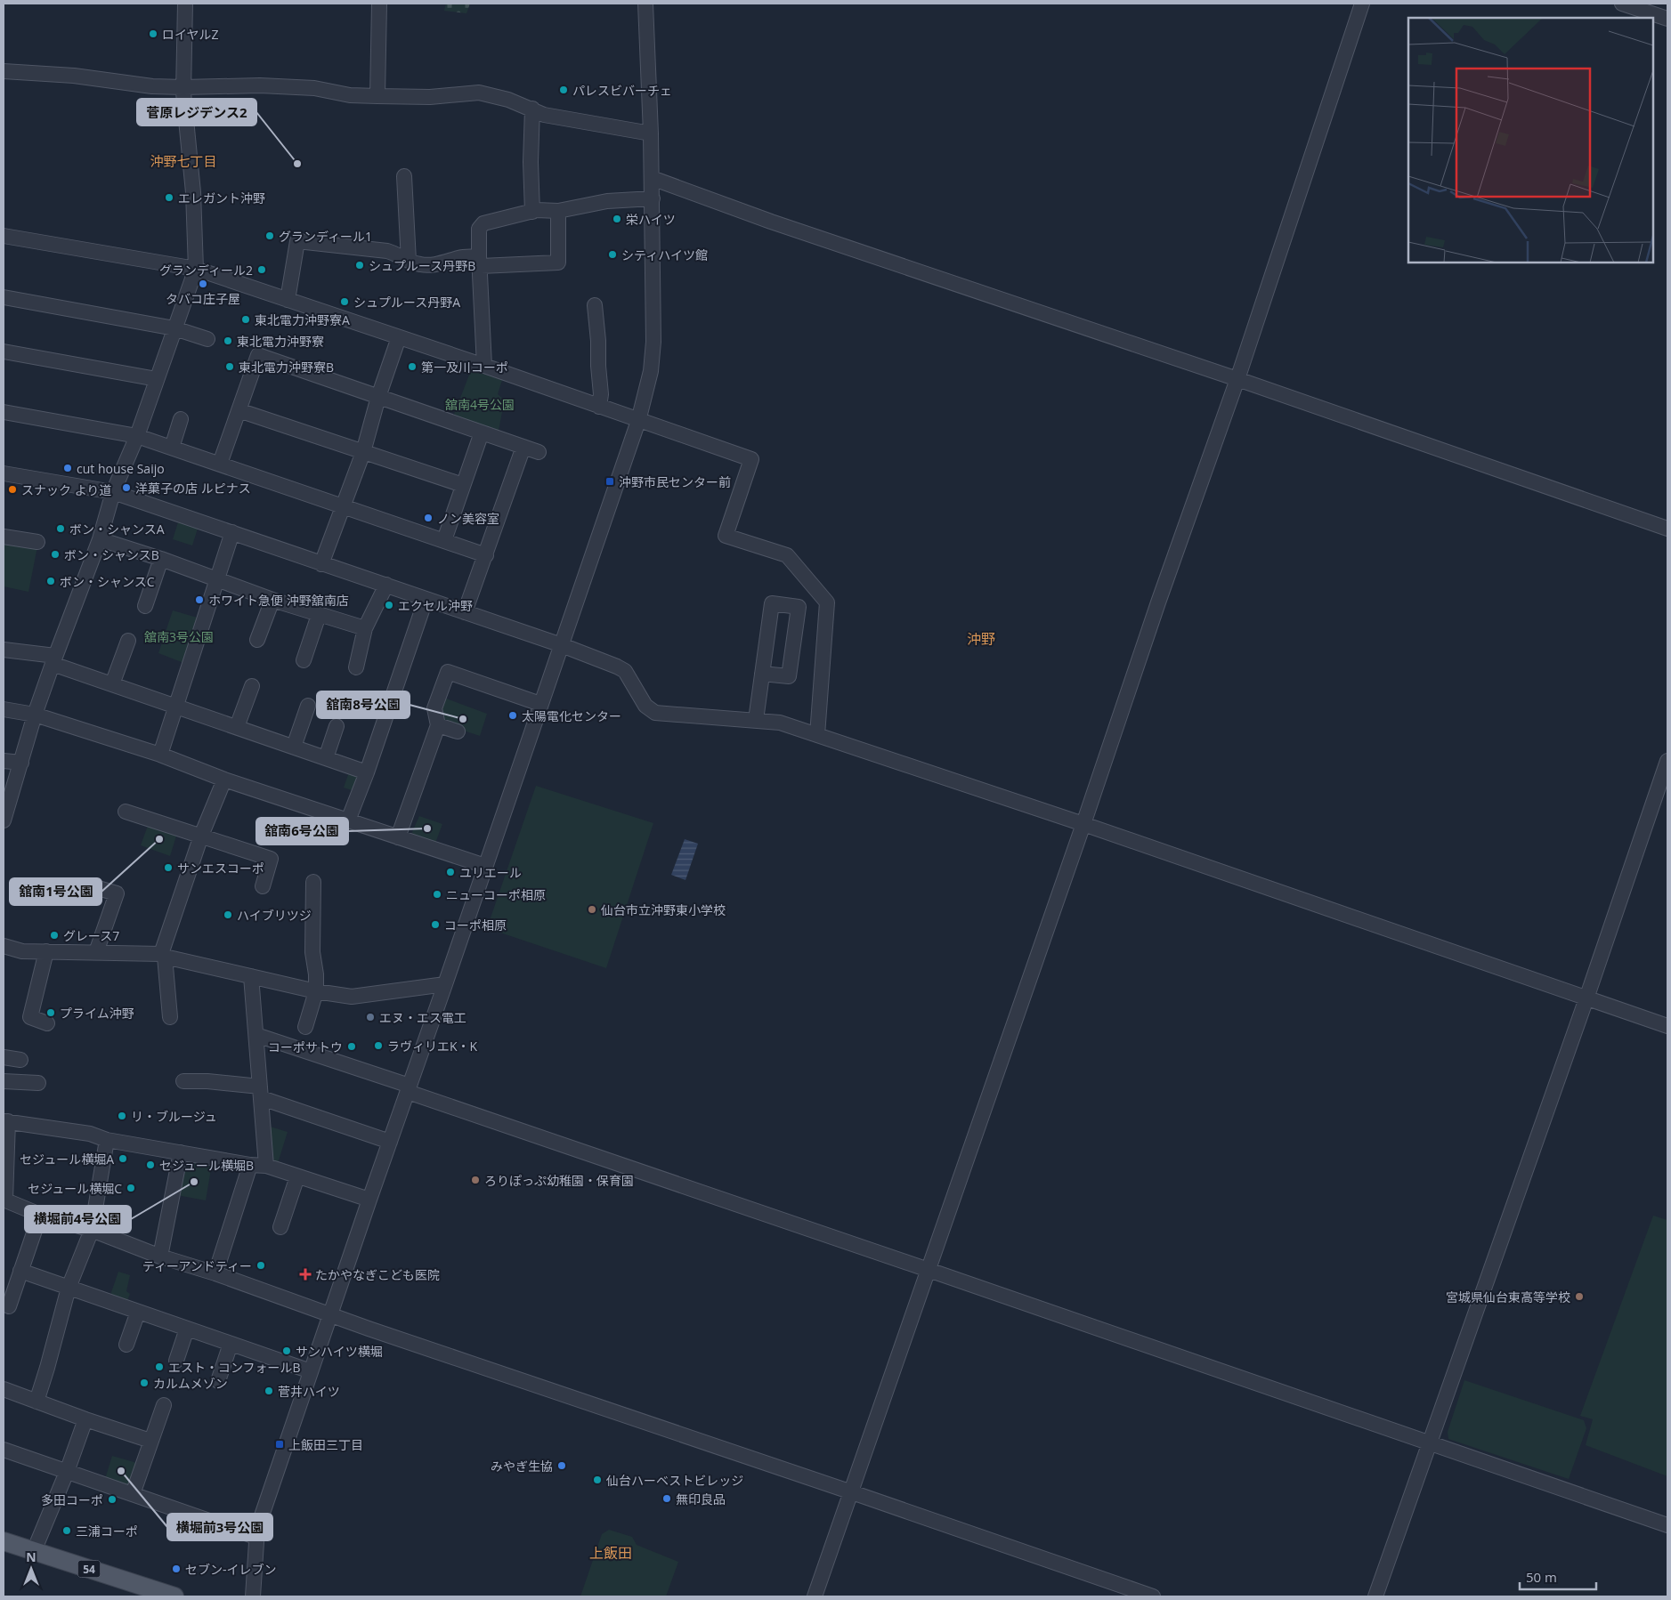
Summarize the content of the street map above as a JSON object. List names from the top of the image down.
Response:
{
  "streets": {
    "main road": ["54"]
  },
  "districts": ["沖野七丁目", "沖野", "上飯田"],
  "parks": ["舘南4号公園", "舘南3号公園"],
  "places": {
    "other": [
      "ロイヤルZ",
      "パレスビバーチェ",
      "菅原レジデンス2",
      "エレガント沖野",
      "栄ハイツ",
      "グランディール1",
      "シティハイツ館",
      "シュプルース丹野B",
      "グランディール2",
      "タバコ庄子屋",
      "シュプルース丹野A",
      "東北電力沖野寮A",
      "東北電力沖野寮",
      "東北電力沖野寮B",
      "第一及川コーポ",
      "cut house Saijo",
      "洋菓子の店 ルピナス",
      "スナック より道",
      "ノン美容室",
      "ボン・シャンスA",
      "ボン・シャンスB",
      "ボン・シャンスC",
      "ホワイト急便 沖野舘南店",
      "エクセル沖野",
      "太陽電化センター",
      "舘南8号公園",
      "舘南6号公園",
      "舘南1号公園",
      "サンエスコーポ",
      "ユリエール",
      "ニューコーポ相原",
      "仙台市立沖野東小学校",
      "ハイブリツジ",
      "コーポ相原",
      "グレース7",
      "プライム沖野",
      "エヌ・エス電工",
      "ラヴィリエK・K",
      "コーポサトウ",
      "リ・ブルージュ",
      "セジュール横堀A",
      "セジュール横堀B",
      "ろりぽっぷ幼稚園・保育園",
      "横堀前4号公園",
      "セジュール横堀C",
      "ティーアンドティー",
      "宮城県仙台東高等学校",
      "サンハイツ横堀",
      "エスト・コンフォールB",
      "カルムメゾン",
      "菅井ハイツ",
      "みやぎ生協",
      "横堀前3号公園",
      "仙台ハーベストビレッジ",
      "無印良品",
      "多田コーポ",
      "三浦コーポ",
      "セブン-イレブン"
    ],
    "transit": ["沖野市民センター前", "上飯田三丁目"],
    "health": ["たかやなぎこども医院"]
  },
  "scale_bar": "50 m",
  "north": "top"
}
